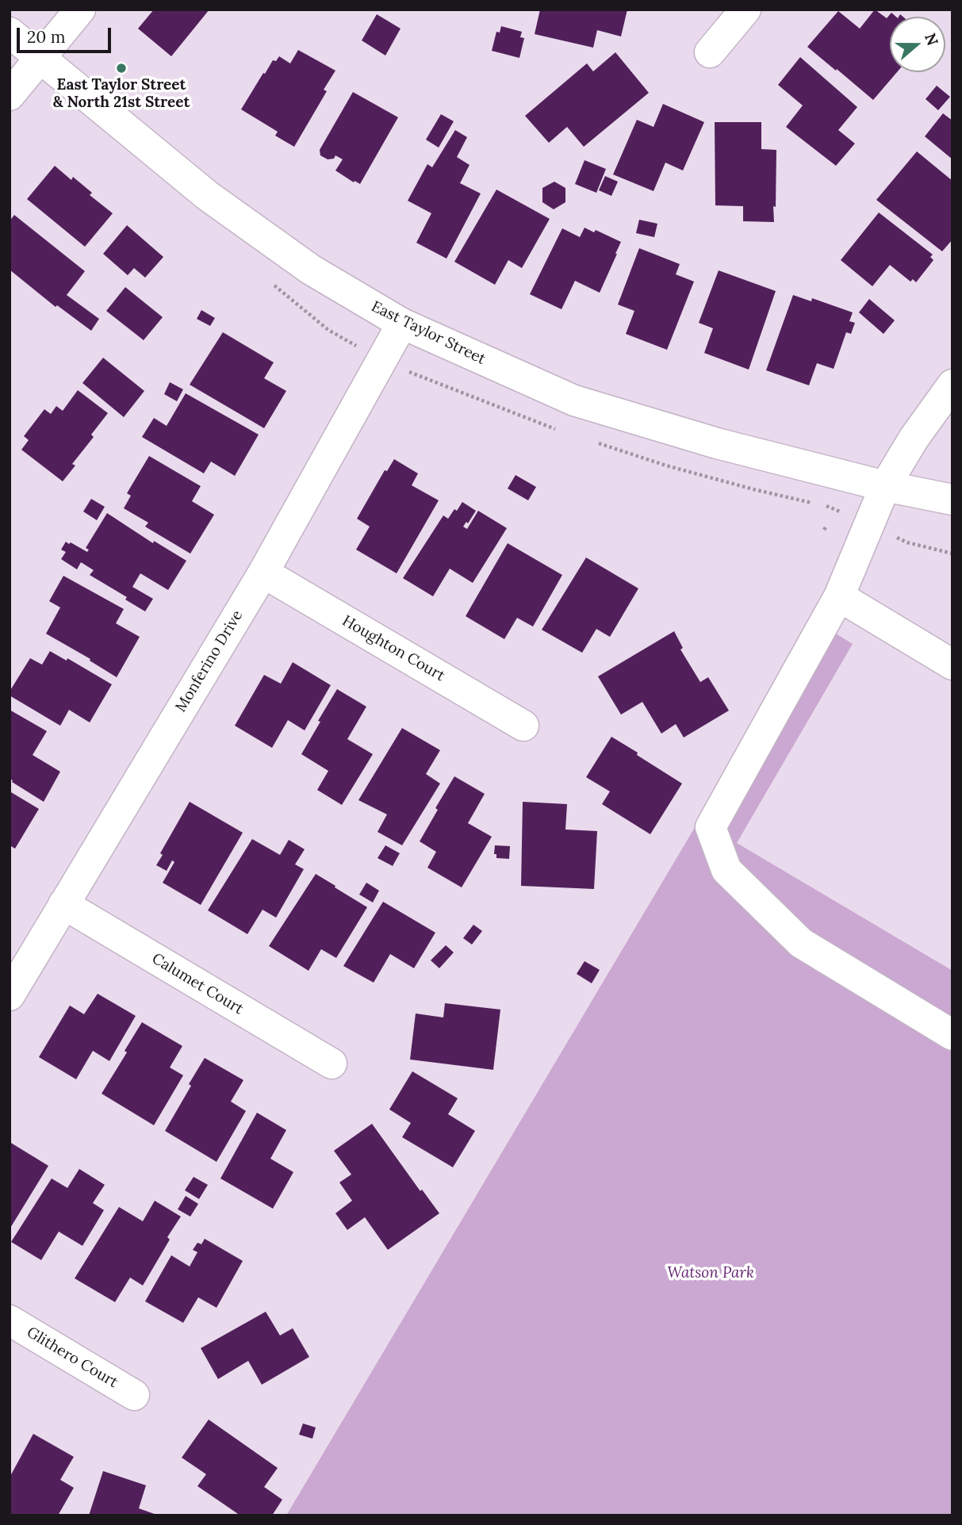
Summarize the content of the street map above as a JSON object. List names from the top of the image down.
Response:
{
  "streets": {
    "street": [
      "East Taylor Street",
      "Houghton Court",
      "Monferino Drive",
      "Calumet Court",
      "Glithero Court"
    ]
  },
  "crossings": [
    ["East Taylor Street", "Monferino Drive"],
    ["Houghton Court", "Monferino Drive"],
    ["Monferino Drive", "Calumet Court"]
  ],
  "parks": ["Watson Park"],
  "places": ["East Taylor Street & North 21st Street"],
  "scale_bar": "20 m",
  "north": "right"
}
